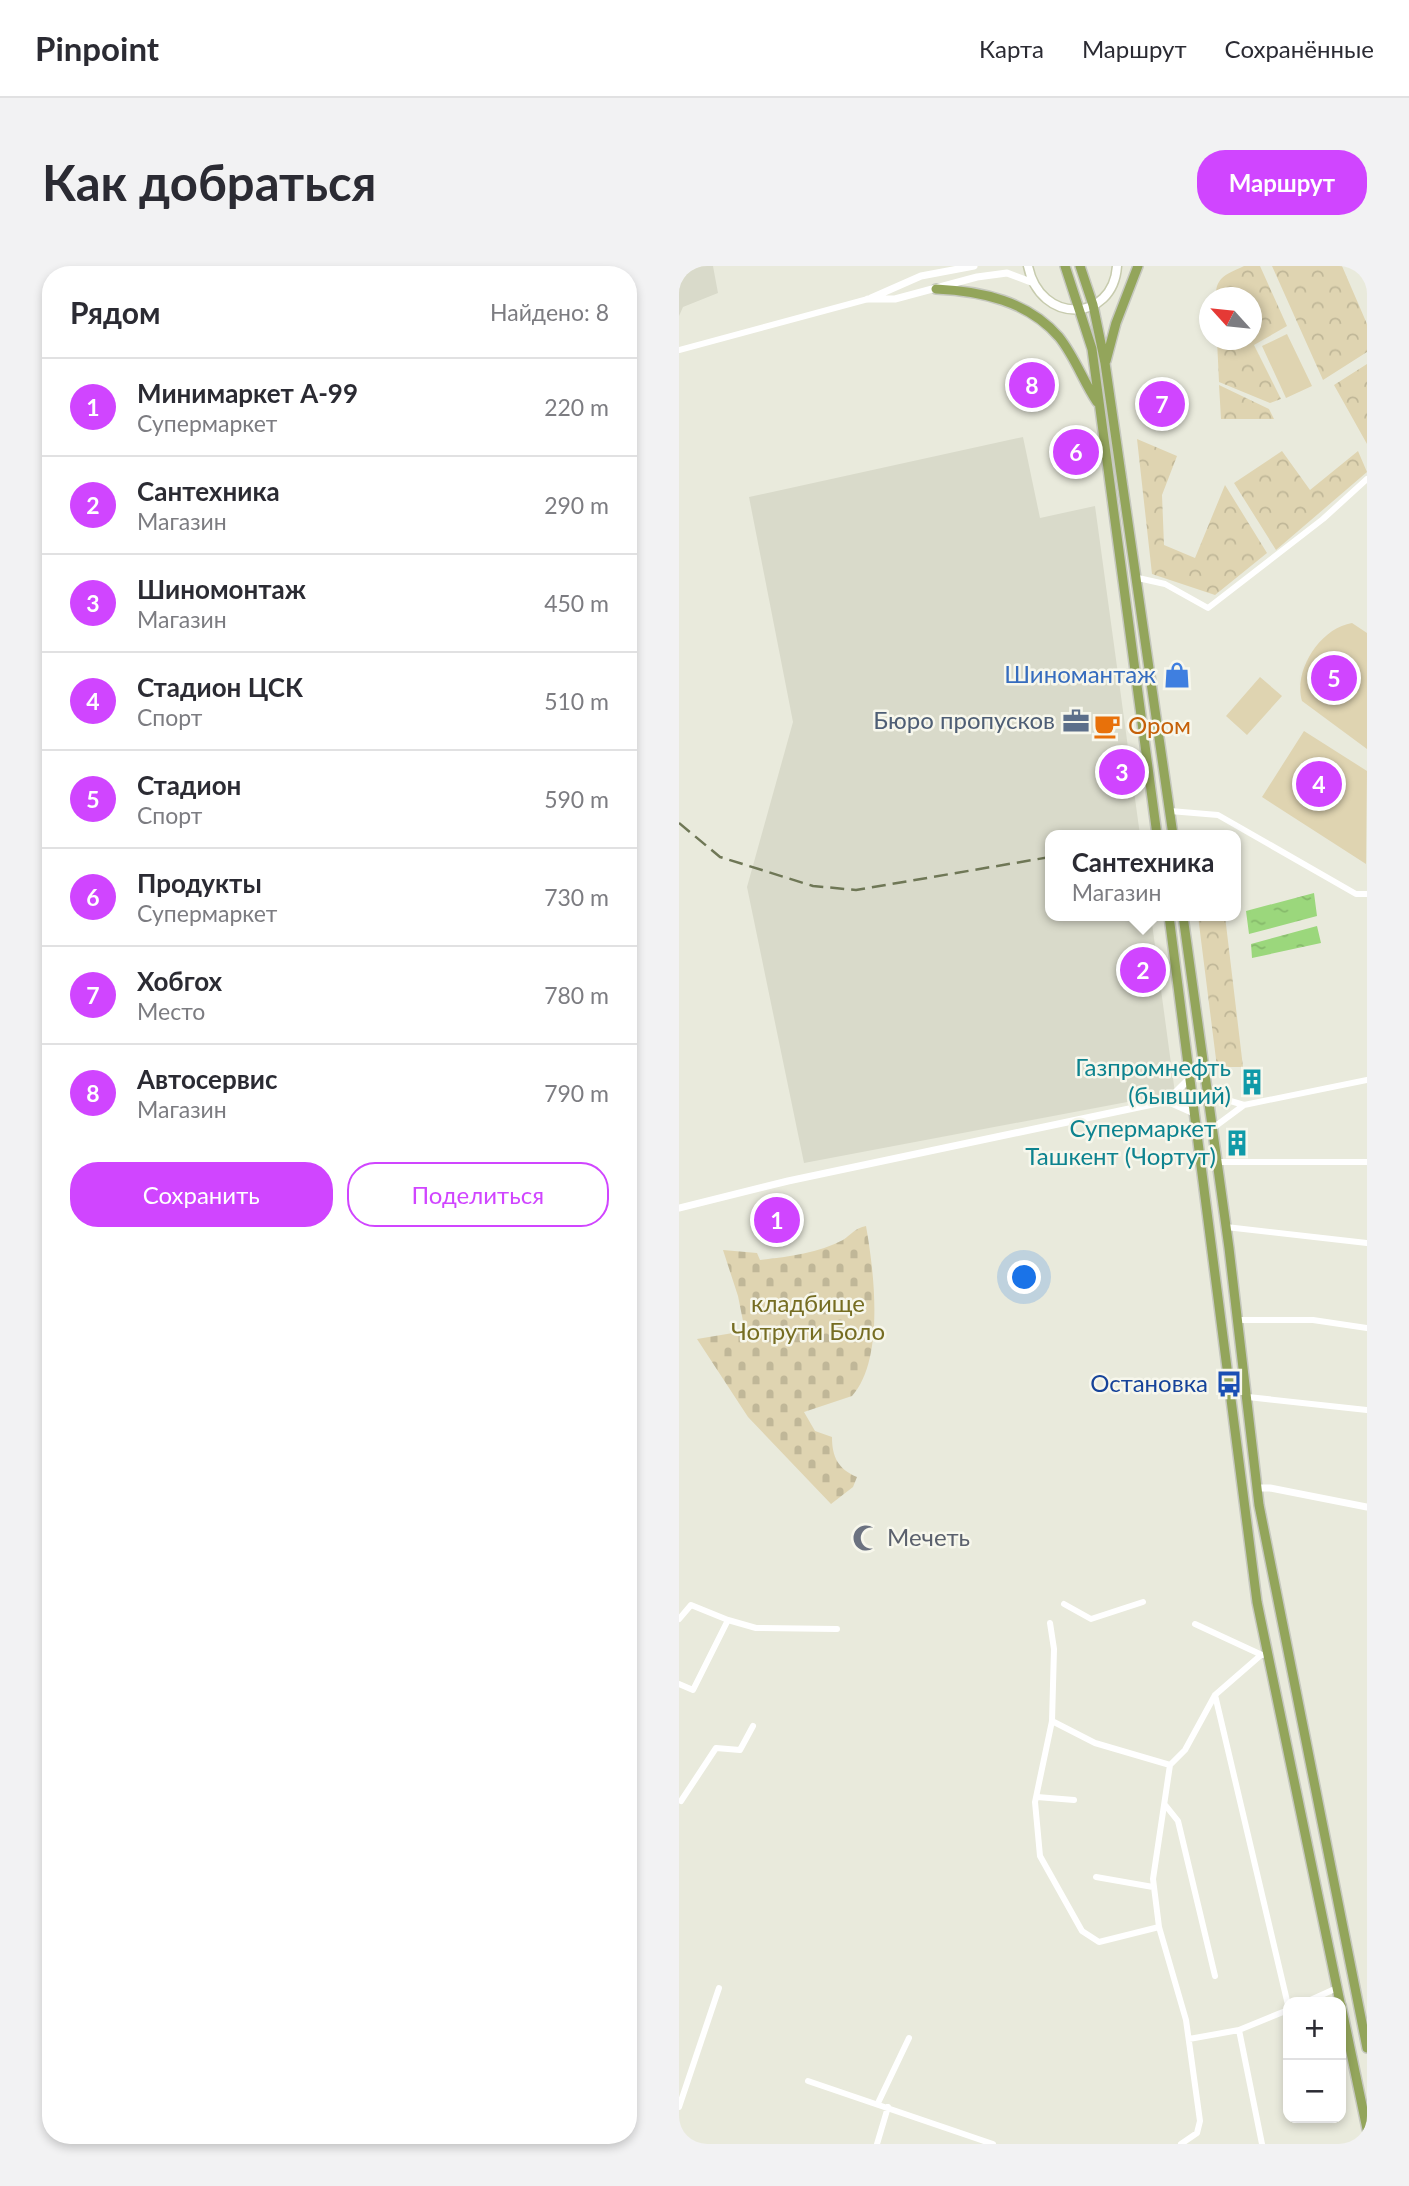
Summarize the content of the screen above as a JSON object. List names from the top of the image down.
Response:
{
  "parks": ["кладбище Чотрути Боло"],
  "places": {
    "shop": ["Шиномантаж"],
    "office": ["Бюро пропусков"],
    "cafe": ["Ором"],
    "building": ["Газпромнефть (бывший)", "Супермаркет Ташкент (Чортут)"],
    "bus stop": ["Остановка"],
    "mosque": ["Мечеть"]
  },
  "north": "top left",
  "page": {
    "header": "Pinpoint",
    "nav": ["Карта", "Маршрут", "Сохранённые"],
    "buttons": [
      "Маршрут",
      ["Сохранить", "Поделиться"]
    ],
    "title": "Как добраться",
    "heading": ["Рядом", "Найдено: 8"],
    "list": [
      {
        "mark": "1",
        "name": "Минимаркет А-99",
        "note": "Супермаркет",
        "value": "220 m"
      },
      {
        "mark": "2",
        "name": "Сантехника",
        "note": "Магазин",
        "value": "290 m"
      },
      {
        "mark": "3",
        "name": "Шиномонтаж",
        "note": "Магазин",
        "value": "450 m"
      },
      {
        "mark": "4",
        "name": "Стадион ЦСК",
        "note": "Спорт",
        "value": "510 m"
      },
      {
        "mark": "5",
        "name": "Стадион",
        "note": "Спорт",
        "value": "590 m"
      },
      {
        "mark": "6",
        "name": "Продукты",
        "note": "Супермаркет",
        "value": "730 m"
      },
      {
        "mark": "7",
        "name": "Хобгох",
        "note": "Место",
        "value": "780 m"
      },
      {
        "mark": "8",
        "name": "Автосервис",
        "note": "Магазин",
        "value": "790 m"
      }
    ],
    "pins": [
      "8",
      "7",
      "6",
      "5",
      "3",
      "4",
      "2",
      "1"
    ],
    "popup": ["Сантехника", "Магазин"],
    "map_buttons": ["+", "−"]
  }
}
